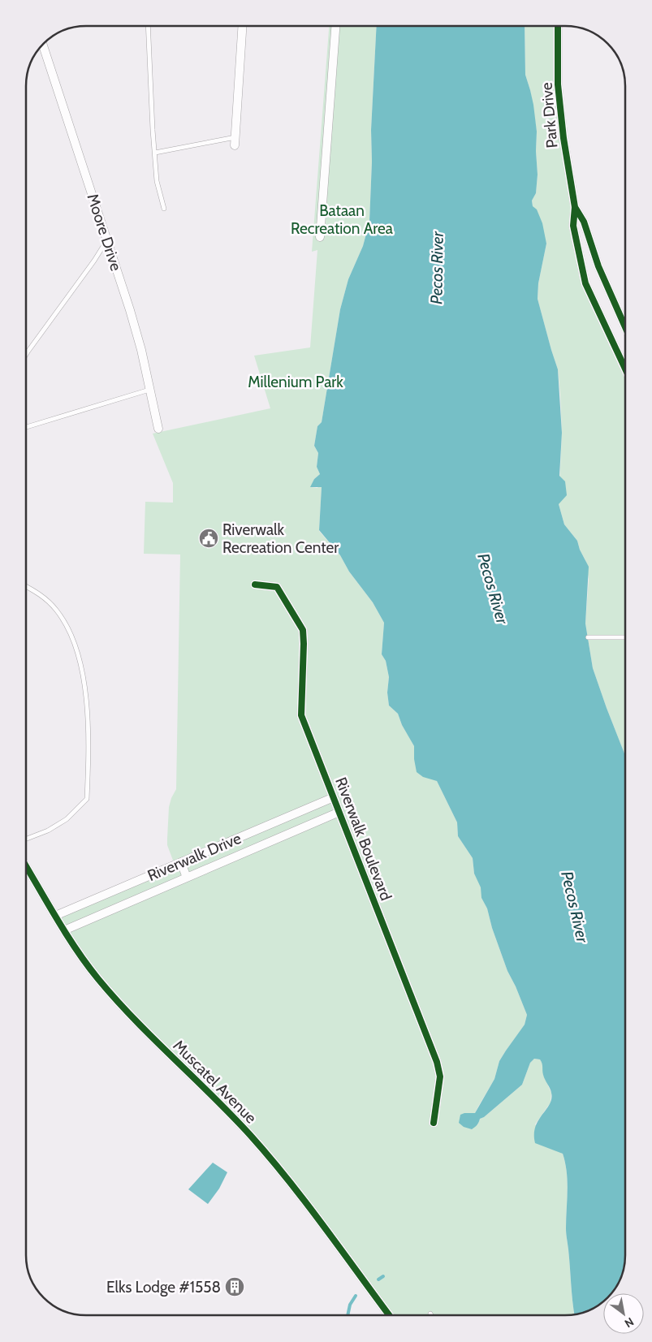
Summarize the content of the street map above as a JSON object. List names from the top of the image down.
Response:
{
  "streets": {
    "street": [
      "Park Drive",
      "Moore Drive",
      "Riverwalk Boulevard",
      "Riverwalk Drive",
      "Muscatel Avenue"
    ]
  },
  "crossings": [
    ["Riverwalk Boulevard", "Riverwalk Drive"],
    ["Riverwalk Drive", "Muscatel Avenue"]
  ],
  "water": ["Pecos River"],
  "parks": ["Bataan Recreation Area", "Millenium Park"],
  "places": {
    "public building": ["Riverwalk Recreation Center"],
    "building": ["Elks Lodge #1558"]
  },
  "north": "bottom right"
}
